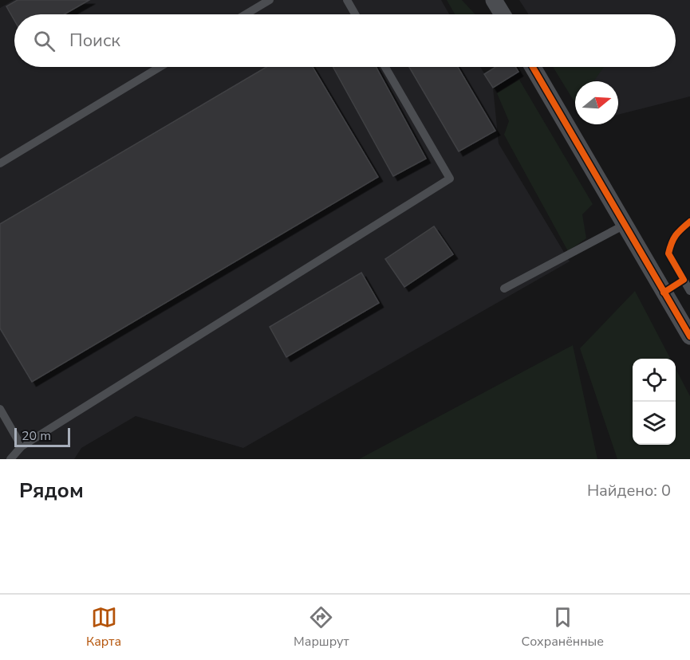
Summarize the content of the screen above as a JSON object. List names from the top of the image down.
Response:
{
  "scale_bar": "20 m",
  "north": "right",
  "page": {
    "search": "Поиск",
    "scale": "20 m",
    "heading": ["Рядом", "Найдено: 0"],
    "nav": ["Карта", "Маршрут", "Сохранённые"]
  }
}
